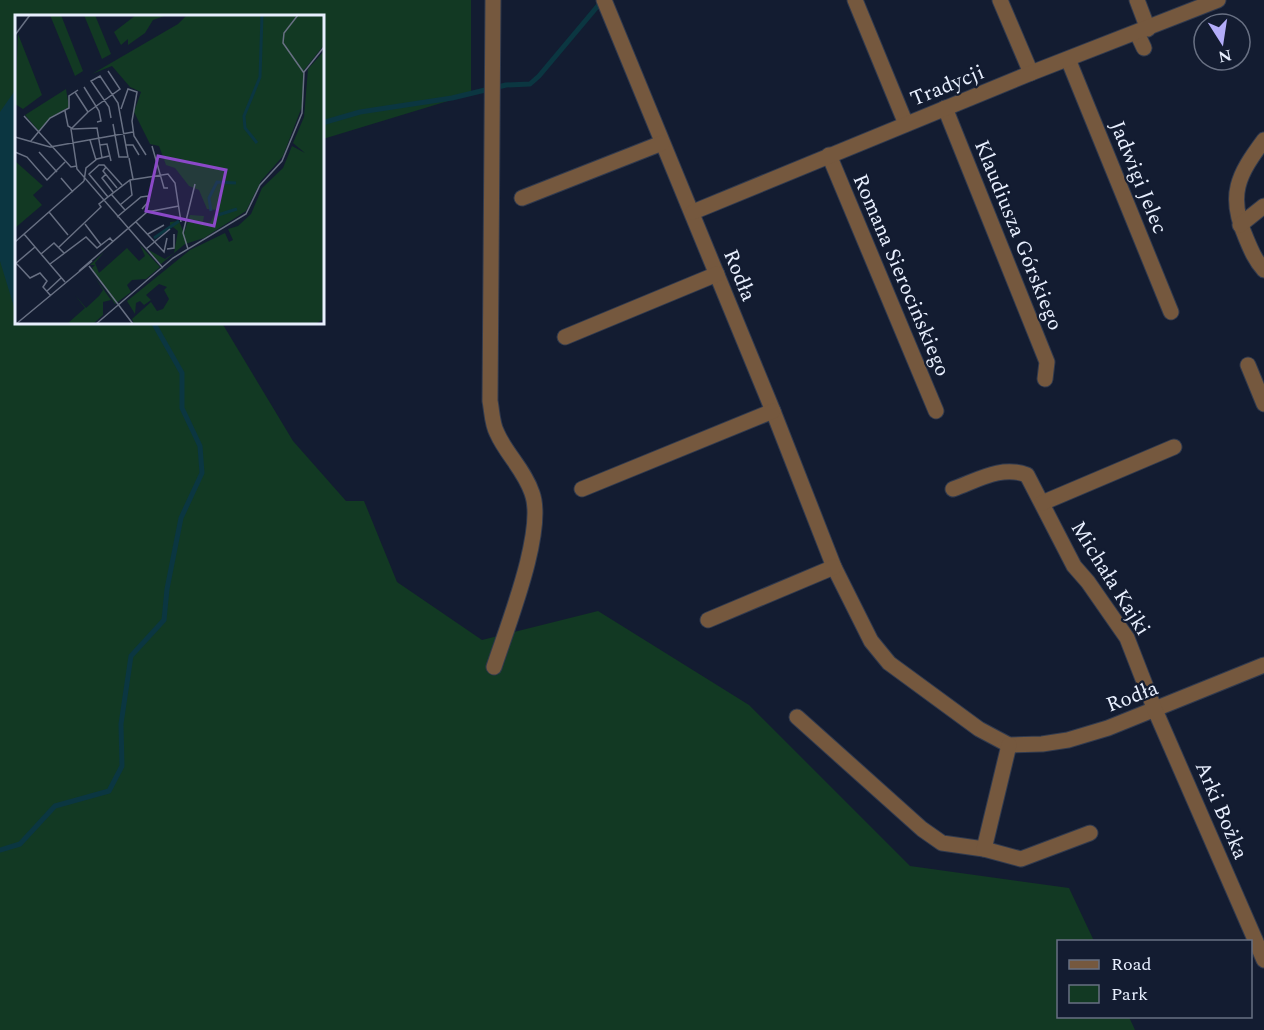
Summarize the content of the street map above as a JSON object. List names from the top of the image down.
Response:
{
  "streets": {
    "street": [
      "Tradycji",
      "Jadwigi Jelec",
      "Klaudiusza Górskiego",
      "Rodła",
      "Romana Sierocińskiego",
      "Michała Kajki",
      "Arki Bożka"
    ]
  },
  "crossings": [
    ["Tradycji", "Jadwigi Jelec"],
    ["Tradycji", "Klaudiusza Górskiego"],
    ["Tradycji", "Rodła"],
    ["Tradycji", "Romana Sierocińskiego"],
    ["Rodła", "Michała Kajki"],
    ["Rodła", "Arki Bożka"],
    ["Michała Kajki", "Arki Bożka"]
  ],
  "legend": ["Road", "Park"],
  "north": "bottom"
}
